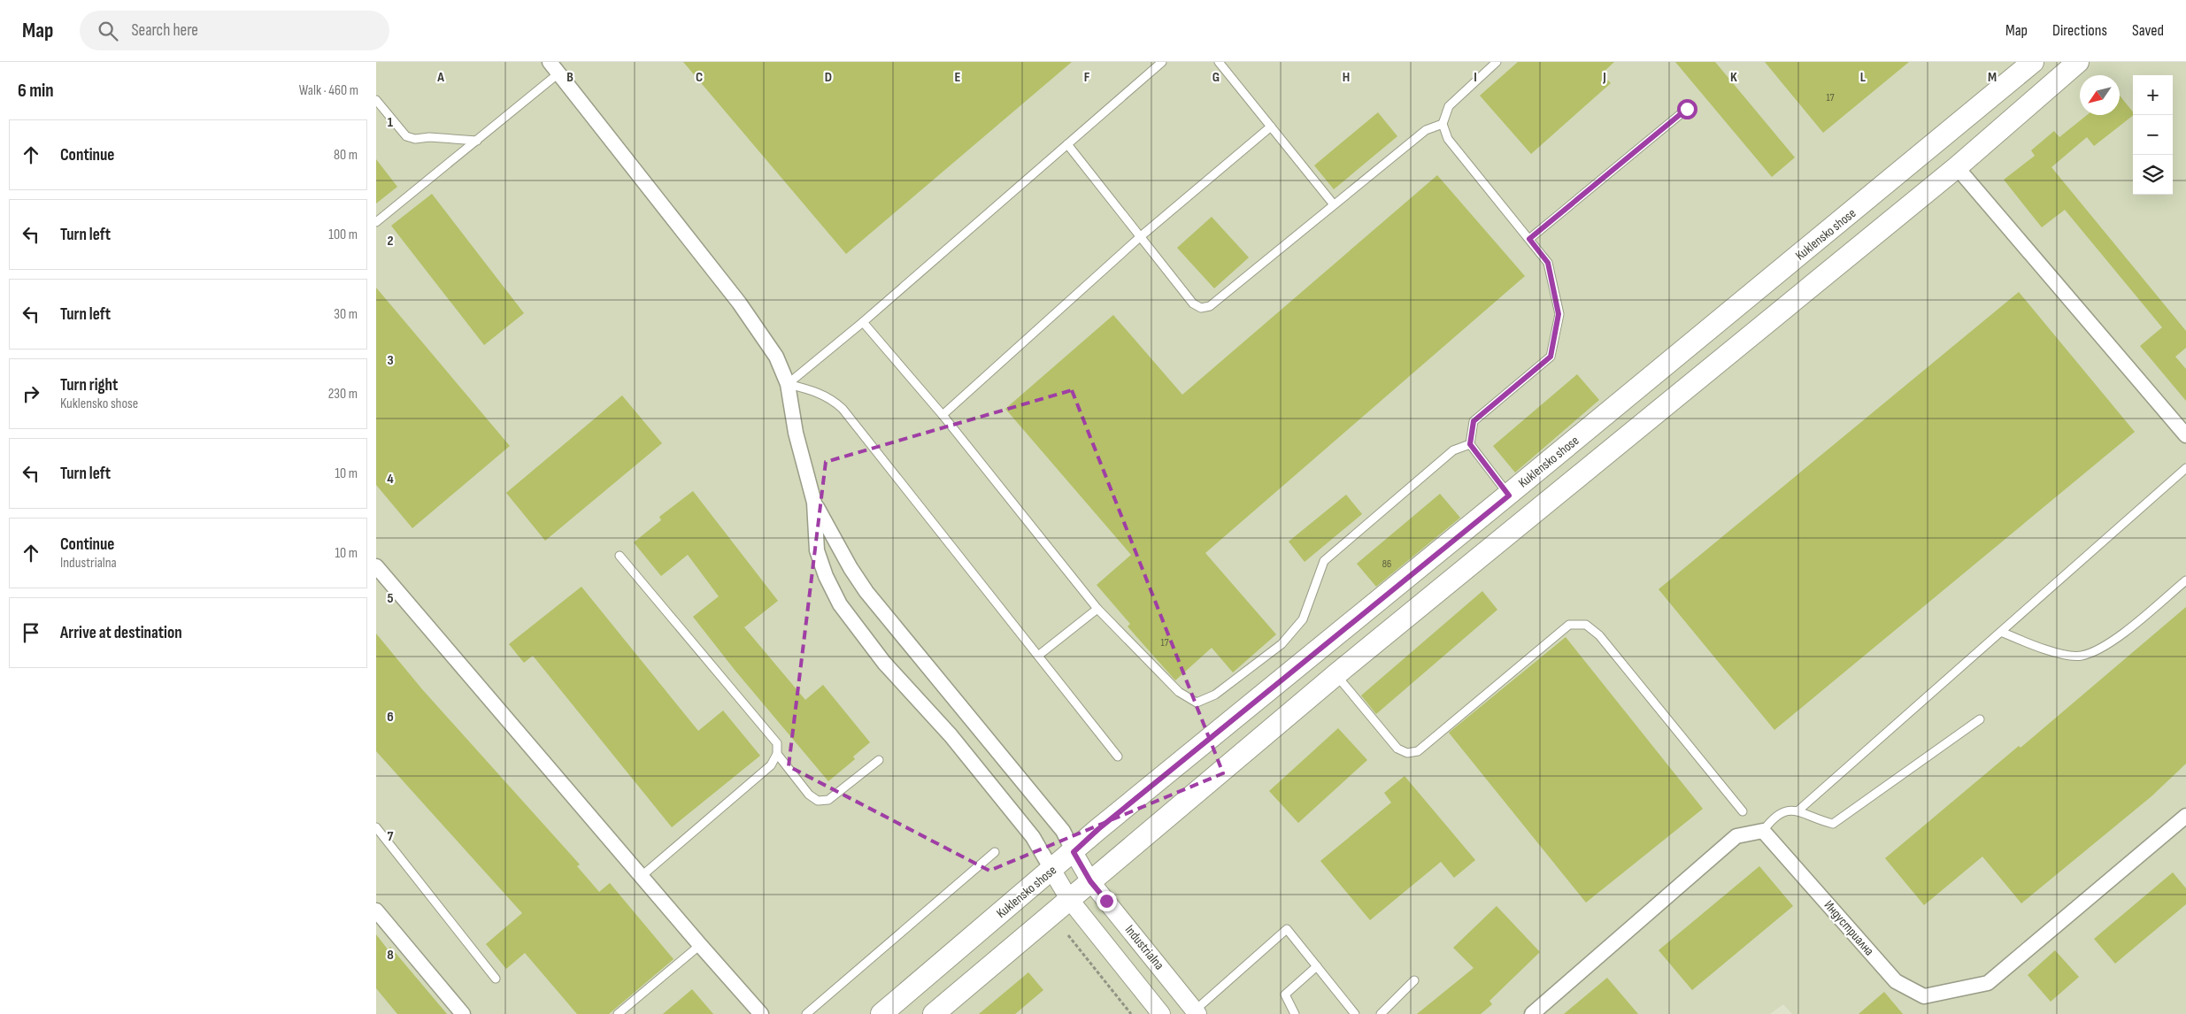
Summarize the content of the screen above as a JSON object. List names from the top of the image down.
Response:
{
  "streets": {
    "main road": ["Kuklensko shose"],
    "street": ["Индустриална", "Industrialna"]
  },
  "crossings": [
    ["Kuklensko shose", "Industrialna"]
  ],
  "house_numbers": ["17", "86", "17"],
  "north": "bottom left",
  "page": {
    "header": "Map",
    "search": "Search here",
    "nav": ["Map", "Directions", "Saved"],
    "heading": ["6 min", "Walk · 460 m"],
    "map_buttons": ["+", "−"],
    "list": [
      ["Continue", "80 m"],
      ["Turn left", "100 m"],
      ["Turn left", "30 m"],
      ["Turn right", "Kuklensko shose", "230 m"],
      ["Turn left", "10 m"],
      ["Continue", "Industrialna", "10 m"],
      "Arrive at destination"
    ]
  },
  "grid": {
    "columns": [
      "A",
      "B",
      "C",
      "D",
      "E",
      "F",
      "G",
      "H",
      "I",
      "J",
      "K",
      "L",
      "M"
    ],
    "rows": [
      "1",
      "2",
      "3",
      "4",
      "5",
      "6",
      "7",
      "8"
    ]
  }
}
